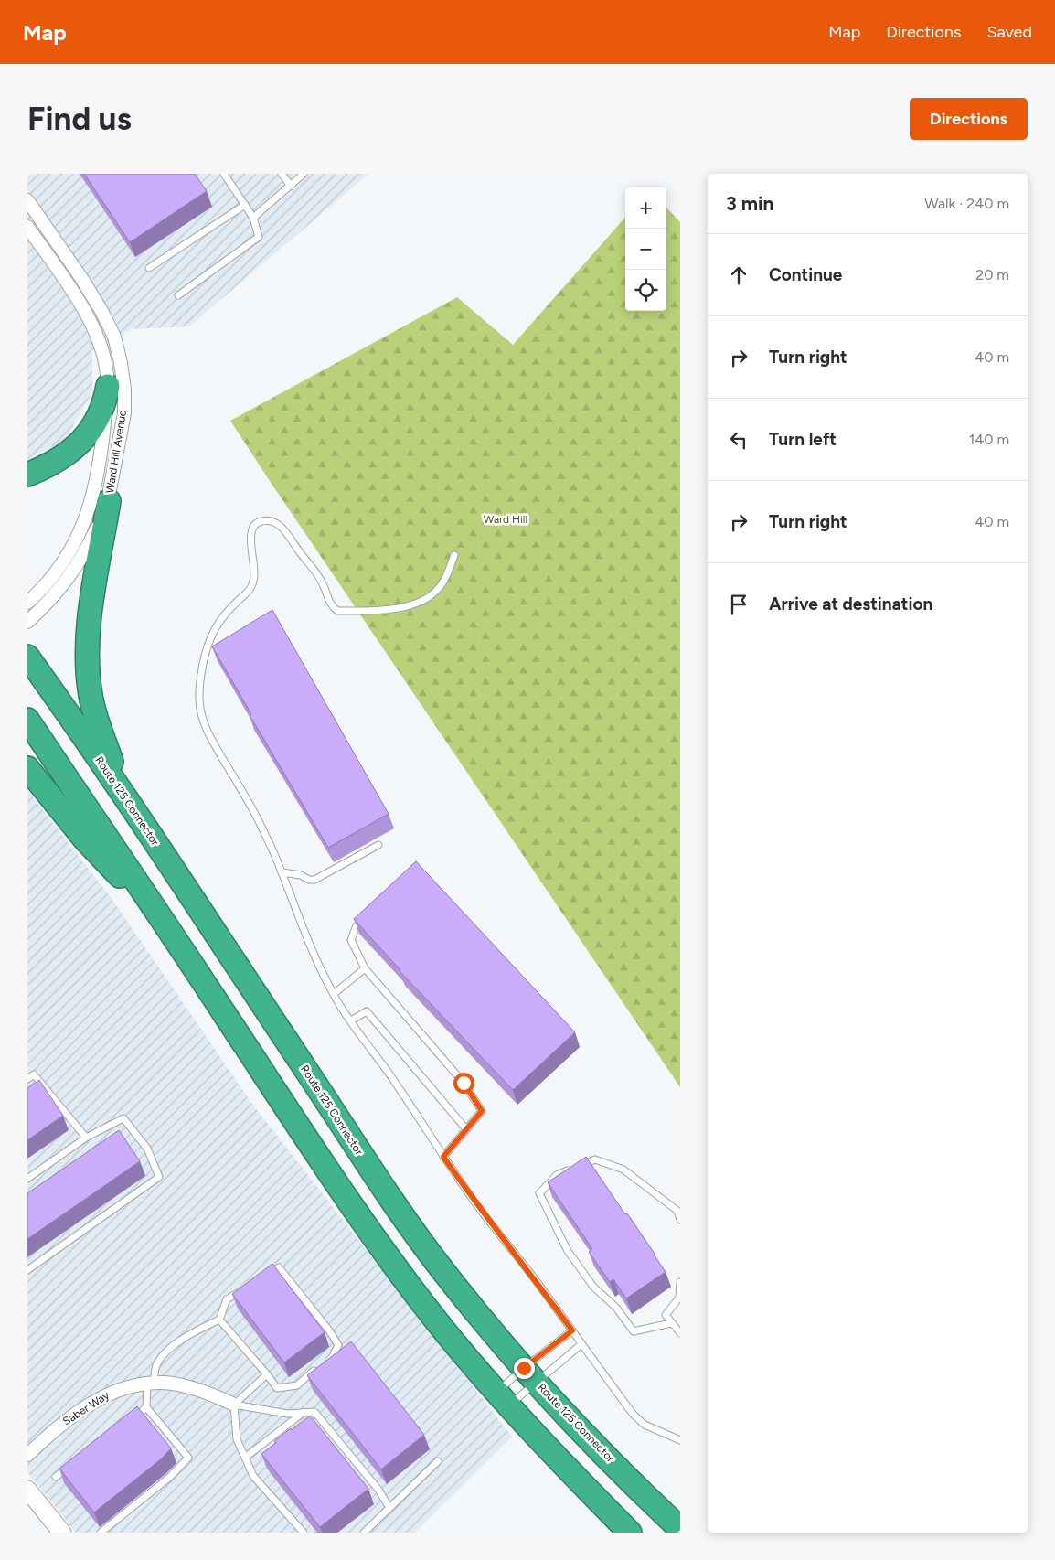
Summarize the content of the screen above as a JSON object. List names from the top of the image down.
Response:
{
  "streets": {
    "highway": ["Route 125 Connector"],
    "street": ["Ward Hill Avenue", "Saber Way"]
  },
  "parks": ["Ward Hill"],
  "page": {
    "header": "Map",
    "nav": ["Map", "Directions", "Saved"],
    "buttons": "Directions",
    "title": "Find us",
    "heading": ["3 min", "Walk · 240 m"],
    "map_buttons": ["+", "−"],
    "list": [
      ["Continue", "20 m"],
      ["Turn right", "40 m"],
      ["Turn left", "140 m"],
      ["Turn right", "40 m"],
      "Arrive at destination"
    ]
  }
}
